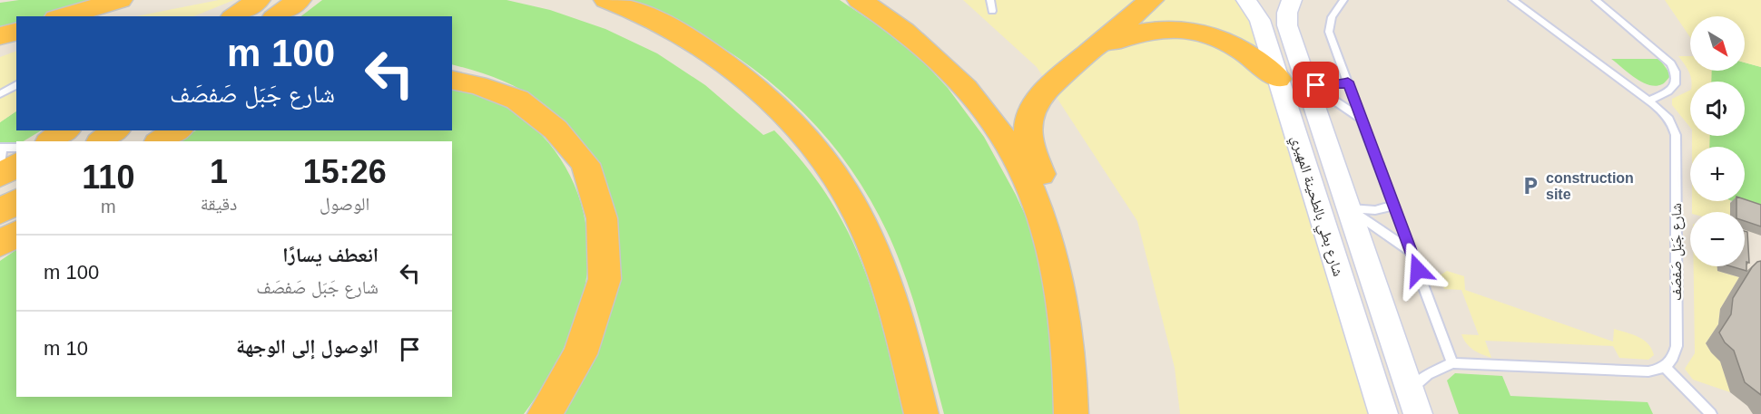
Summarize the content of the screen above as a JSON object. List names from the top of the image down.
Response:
{
  "streets": {
    "street": ["شارع بطي بالطحينة المهيري"],
    "lane": ["شارع جَبَل صَفصَف"]
  },
  "places": {
    "parking": ["construction site"]
  },
  "north": "bottom right",
  "page": {
    "map_buttons": ["+", "−"],
    "turn": ["100 m", "شارع جَبَل صَفصَف"],
    "eta": [
      "15:26",
      "الوصول",
      "1",
      "دقيقة",
      "110",
      "m"
    ],
    "list": [
      {
        "name": "انعطف يسارًا",
        "note": "شارع جَبَل صَفصَف",
        "value": "100 m"
      },
      {
        "name": "الوصول إلى الوجهة",
        "value": "10 m"
      }
    ]
  }
}
